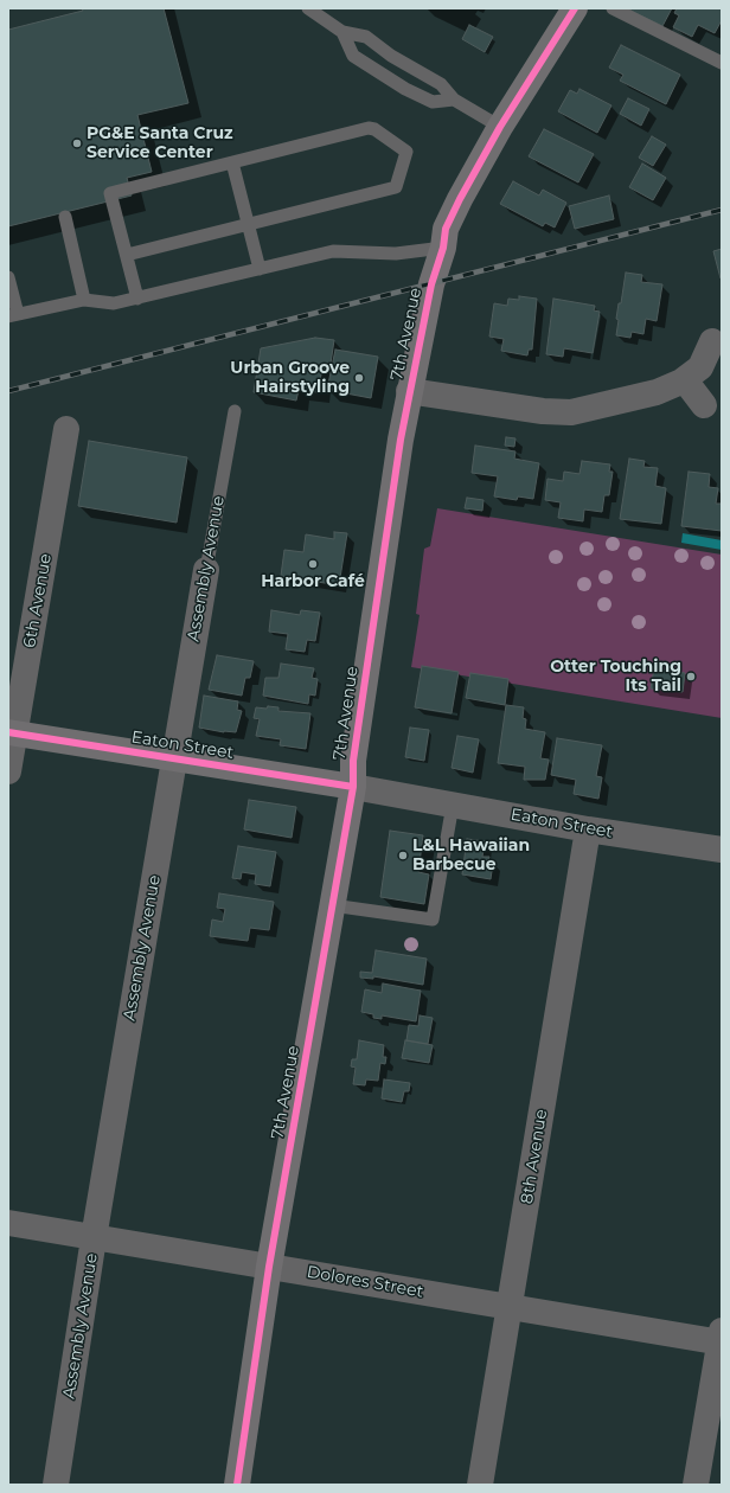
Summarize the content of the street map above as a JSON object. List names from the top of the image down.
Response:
{
  "streets": {
    "main road": ["7th Avenue", "Eaton Street"],
    "street": [
      "Assembly Avenue",
      "6th Avenue",
      "8th Avenue",
      "Dolores Street"
    ]
  },
  "crossings": [
    ["7th Avenue", "Eaton Street"],
    ["7th Avenue", "Dolores Street"],
    ["Assembly Avenue", "Eaton Street"],
    ["Assembly Avenue", "Dolores Street"],
    ["6th Avenue", "Eaton Street"],
    ["Eaton Street", "8th Avenue"],
    ["8th Avenue", "Dolores Street"]
  ],
  "places": [
    "PG&E Santa Cruz Service Center",
    "Urban Groove Hairstyling",
    "Harbor Café",
    "Otter Touching Its Tail",
    "L&L Hawaiian Barbecue"
  ]
}
